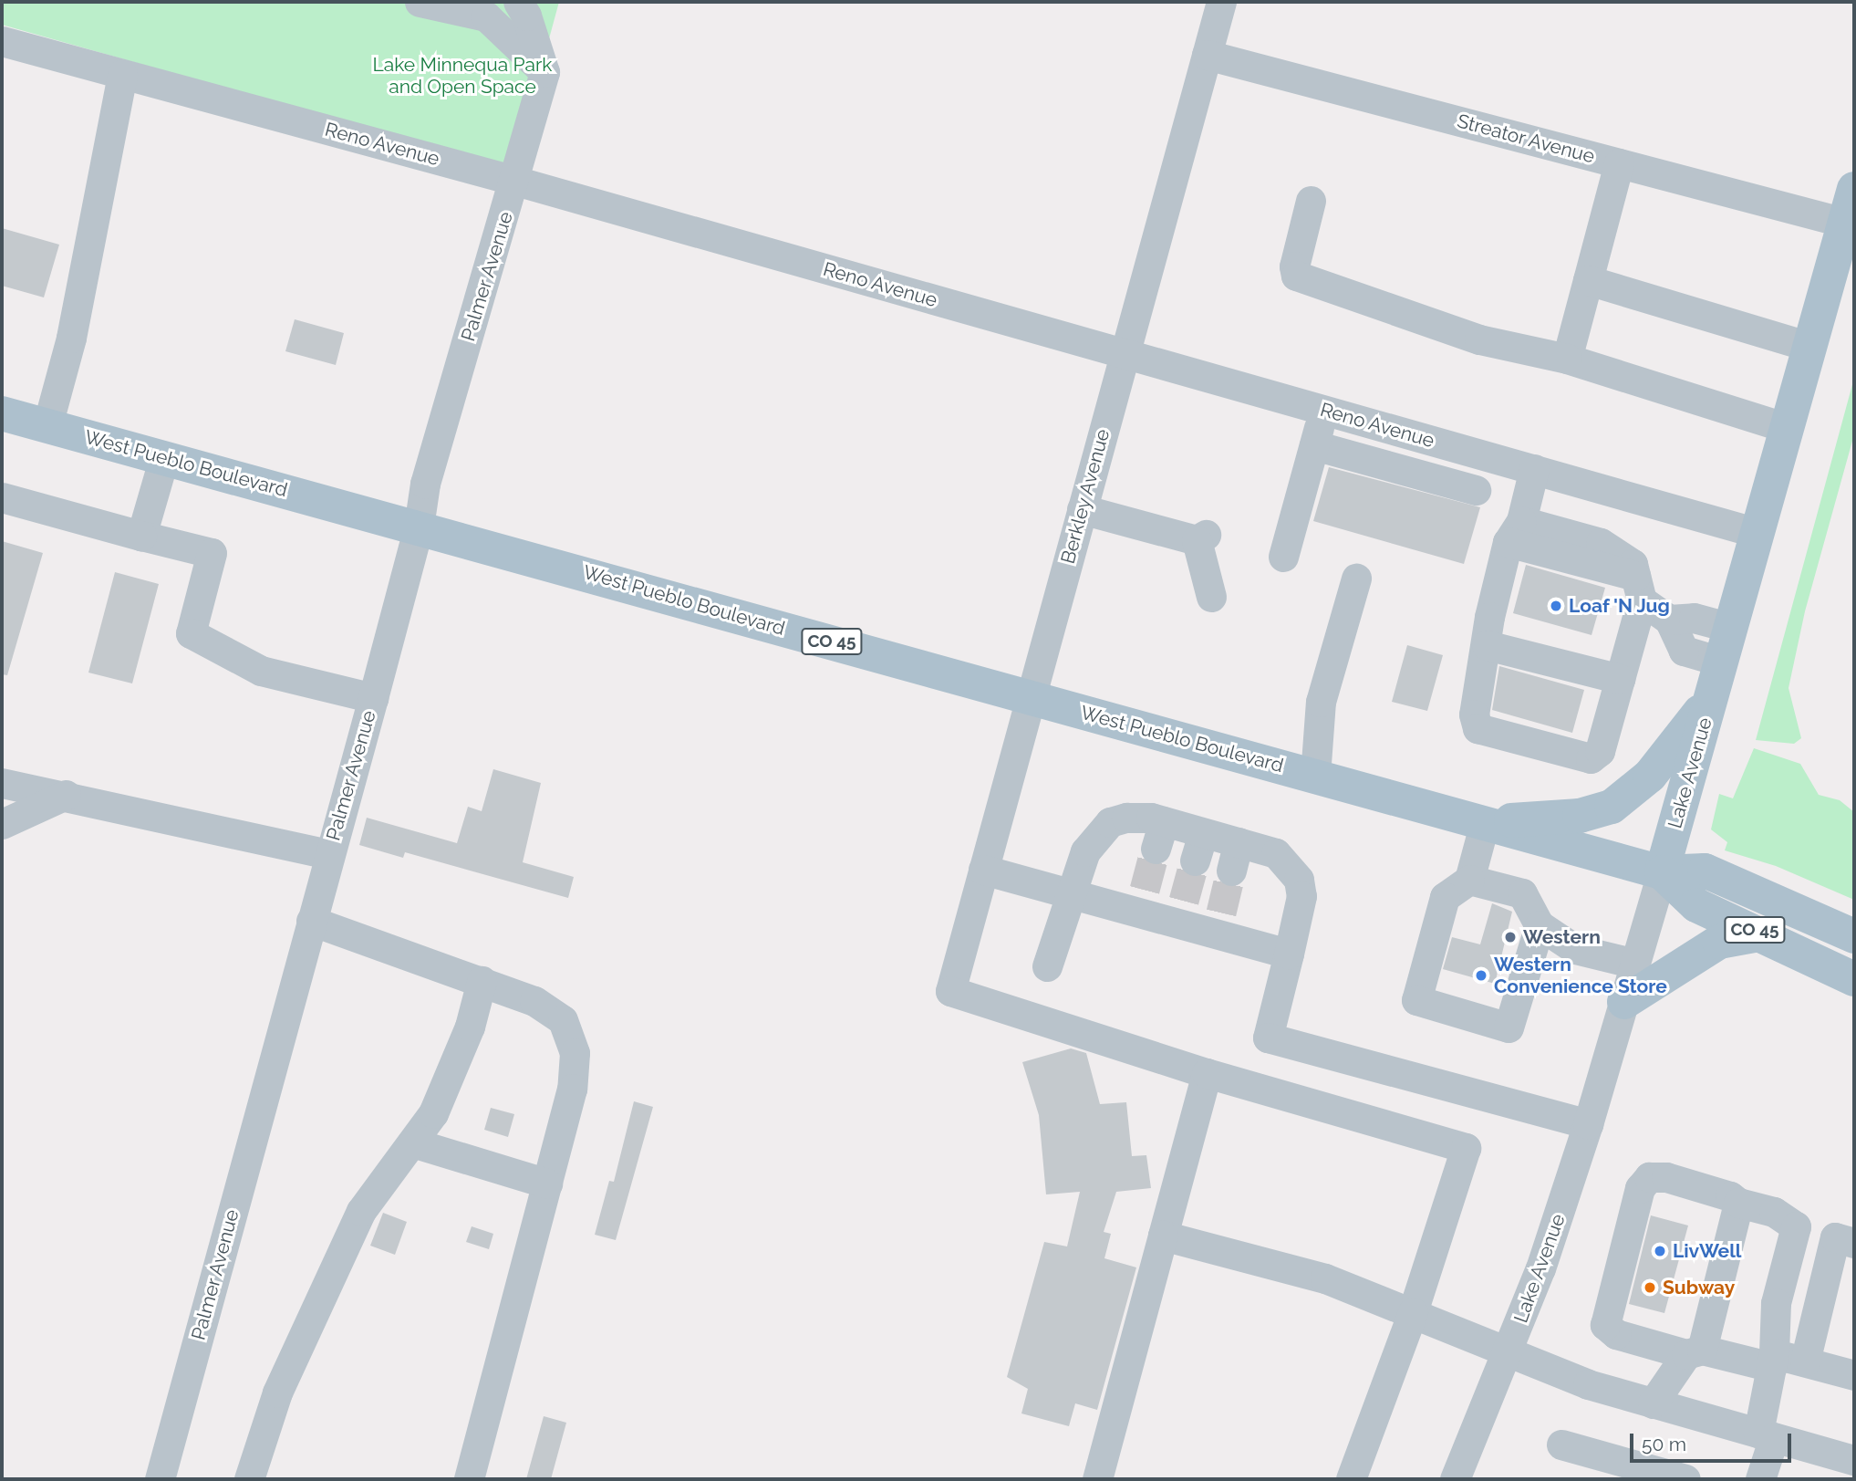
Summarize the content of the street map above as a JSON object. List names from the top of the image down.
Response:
{
  "streets": {
    "main road": ["West Pueblo Boulevard", "CO 45", "Lake Avenue"],
    "street": [
      "Streator Avenue",
      "Reno Avenue",
      "Palmer Avenue",
      "Berkley Avenue"
    ]
  },
  "crossings": [
    ["Streator Avenue", "Berkley Avenue"],
    ["Streator Avenue", "Lake Avenue"],
    ["Reno Avenue", "Palmer Avenue"],
    ["Reno Avenue", "Berkley Avenue"],
    ["Reno Avenue", "Lake Avenue"],
    ["Palmer Avenue", "West Pueblo Boulevard"],
    ["West Pueblo Boulevard", "Berkley Avenue"],
    ["West Pueblo Boulevard", "Lake Avenue"]
  ],
  "parks": ["Lake Minnequa Park and Open Space"],
  "places": [
    "Loaf 'N Jug",
    "Western",
    "Western Convenience Store",
    "LivWell",
    "Subway"
  ],
  "scale_bar": "50 m"
}
